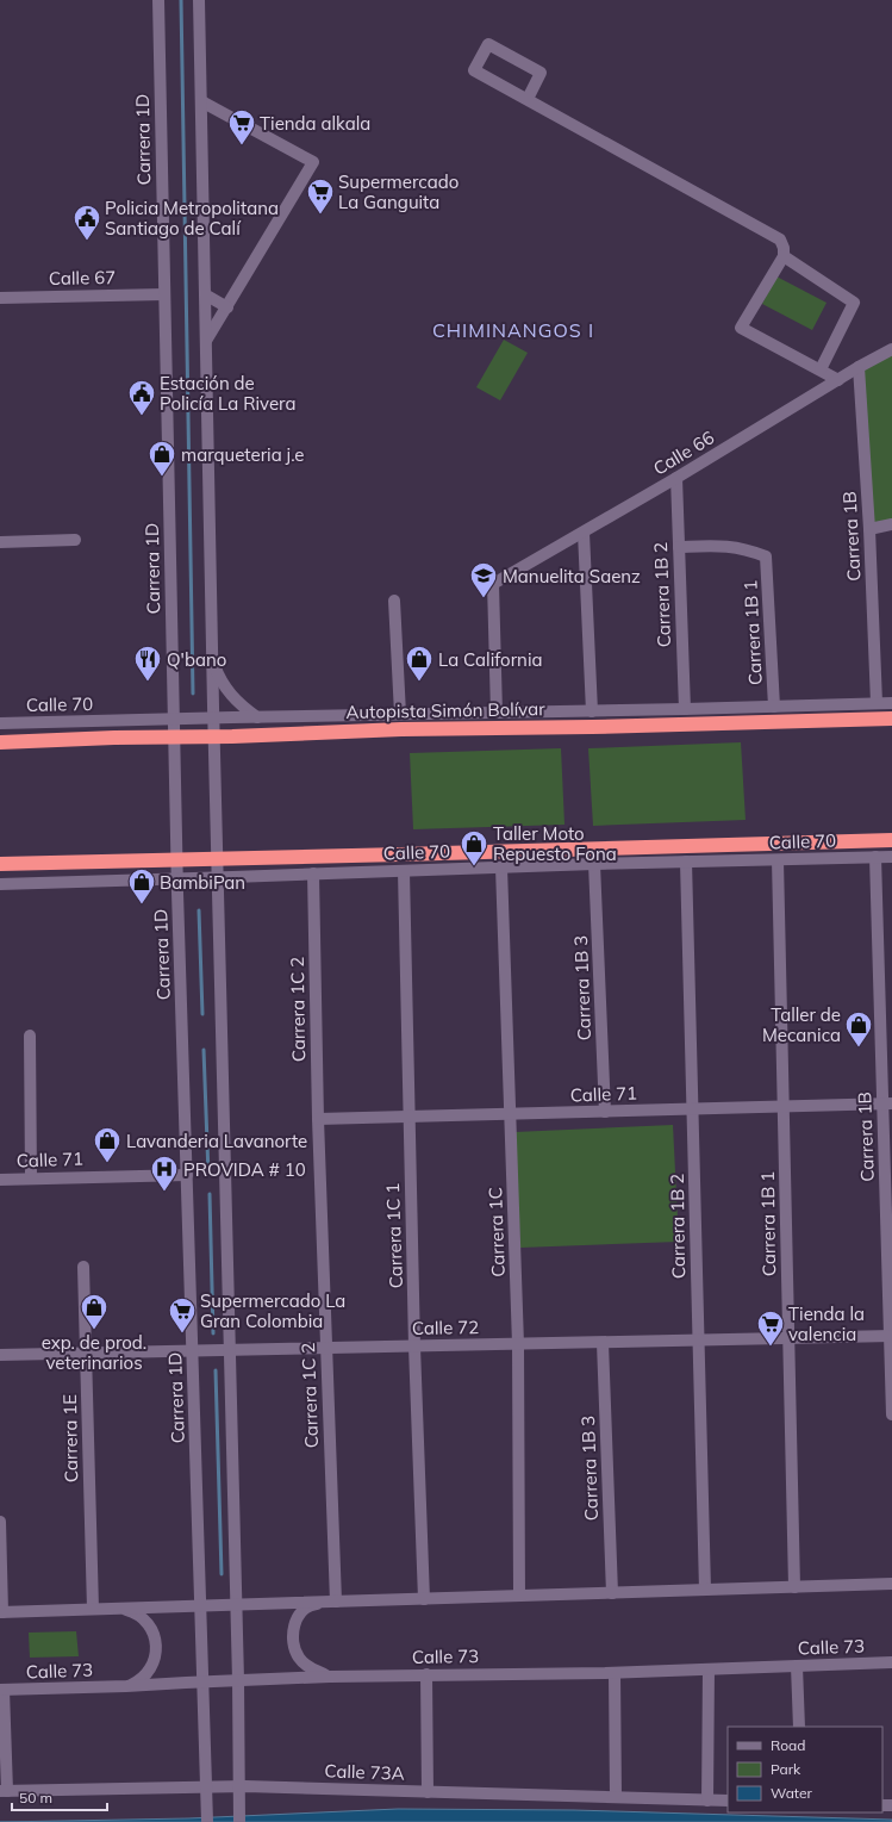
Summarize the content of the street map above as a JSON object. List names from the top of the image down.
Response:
{
  "streets": {
    "highway": ["Autopista Simón Bolívar"],
    "street": [
      "Carrera 1D",
      "Calle 67",
      "Calle 66",
      "Carrera 1B",
      "Carrera 1B 2",
      "Carrera 1B 1",
      "Calle 70",
      "Carrera 1B 3",
      "Carrera 1C 2",
      "Calle 71",
      "Carrera 1C",
      "Carrera 1C 1",
      "Calle 72",
      "Carrera 1E",
      "Calle 73",
      "Calle 73A"
    ]
  },
  "crossings": [
    ["Carrera 1D", "Calle 67"],
    ["Carrera 1D", "Calle 70"],
    ["Carrera 1D", "Autopista Simón Bolívar"],
    ["Carrera 1D", "Calle 71"],
    ["Carrera 1D", "Calle 72"],
    ["Carrera 1D", "Calle 73"],
    ["Carrera 1D", "Calle 73A"],
    ["Calle 66", "Carrera 1B"],
    ["Calle 66", "Carrera 1B 2"],
    ["Calle 66", "Calle 70"],
    ["Carrera 1B", "Calle 70"],
    ["Carrera 1B", "Calle 71"],
    ["Carrera 1B", "Calle 72"],
    ["Carrera 1B 2", "Carrera 1B 1"],
    ["Carrera 1B 2", "Calle 70"],
    ["Carrera 1B 2", "Calle 71"],
    ["Carrera 1B 2", "Calle 72"],
    ["Carrera 1B 1", "Calle 70"],
    ["Carrera 1B 1", "Calle 71"],
    ["Carrera 1B 1", "Calle 72"],
    ["Calle 70", "Carrera 1B 3"],
    ["Calle 70", "Carrera 1C 2"],
    ["Calle 70", "Carrera 1C"],
    ["Calle 70", "Carrera 1C 1"],
    ["Carrera 1B 3", "Calle 71"],
    ["Carrera 1B 3", "Calle 72"],
    ["Carrera 1C 2", "Calle 71"],
    ["Carrera 1C 2", "Calle 72"],
    ["Calle 71", "Carrera 1C"],
    ["Calle 71", "Carrera 1C 1"],
    ["Carrera 1C", "Calle 72"],
    ["Carrera 1C 1", "Calle 72"],
    ["Calle 72", "Carrera 1E"]
  ],
  "districts": ["CHIMINANGOS I"],
  "places": {
    "supermarket": [
      "Tienda alkala",
      "Supermercado La Ganguita",
      "Supermercado La Gran Colombia",
      "Tienda la valencia"
    ],
    "public building": ["Policia Metropolitana Santiago de Calí", "Estación de Policía La Rivera"],
    "shop": [
      "marqueteria j.e",
      "La California",
      "Taller Moto Repuesto Fona",
      "BambiPan",
      "Taller de Mecanica",
      "Lavanderia Lavanorte",
      "exp. de prod. veterinarios"
    ],
    "school or university": ["Manuelita Saenz"],
    "restaurant": ["Q'bano"],
    "hospital": ["PROVIDA # 10"]
  },
  "legend": ["Road", "Park", "Water"],
  "scale_bar": "50 m"
}
